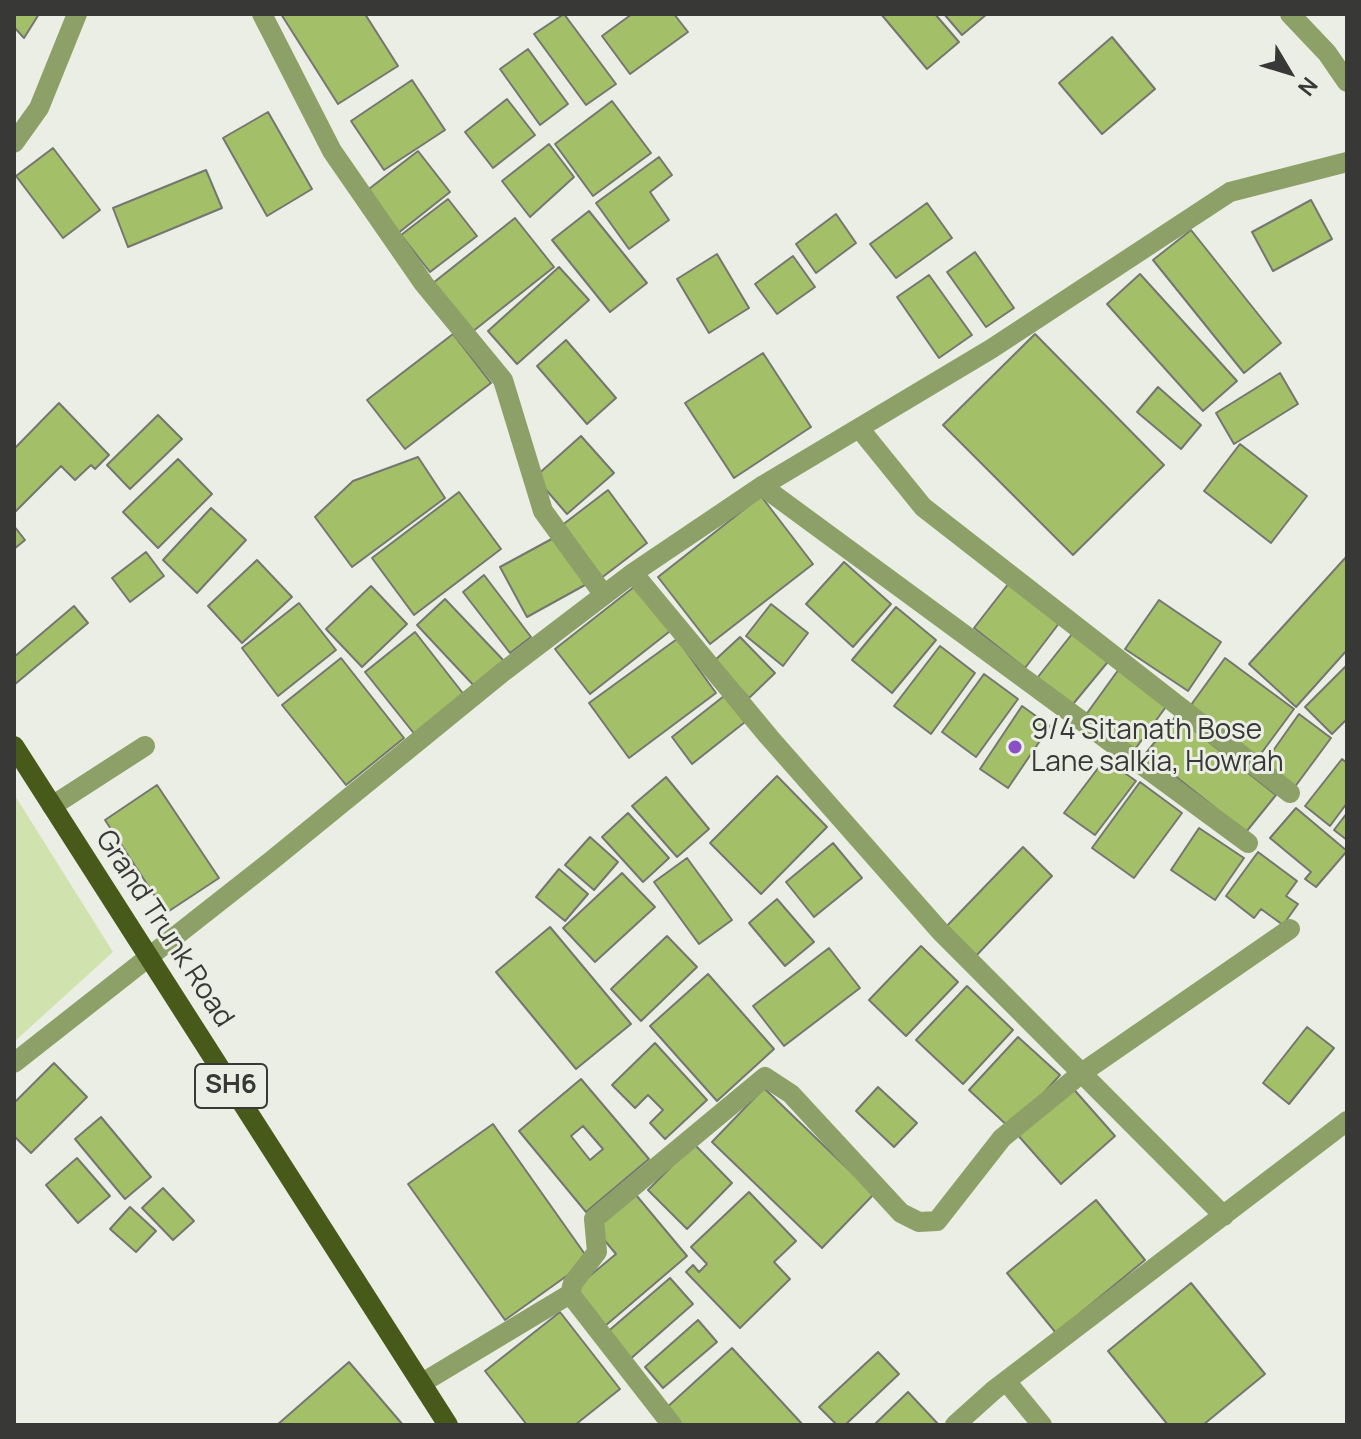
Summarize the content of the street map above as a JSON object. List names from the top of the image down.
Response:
{
  "streets": {
    "main road": ["Grand Trunk Road", "SH6"]
  },
  "places": ["9/4 Sitanath Bose Lane salkia, Howrah"],
  "north": "bottom right"
}
